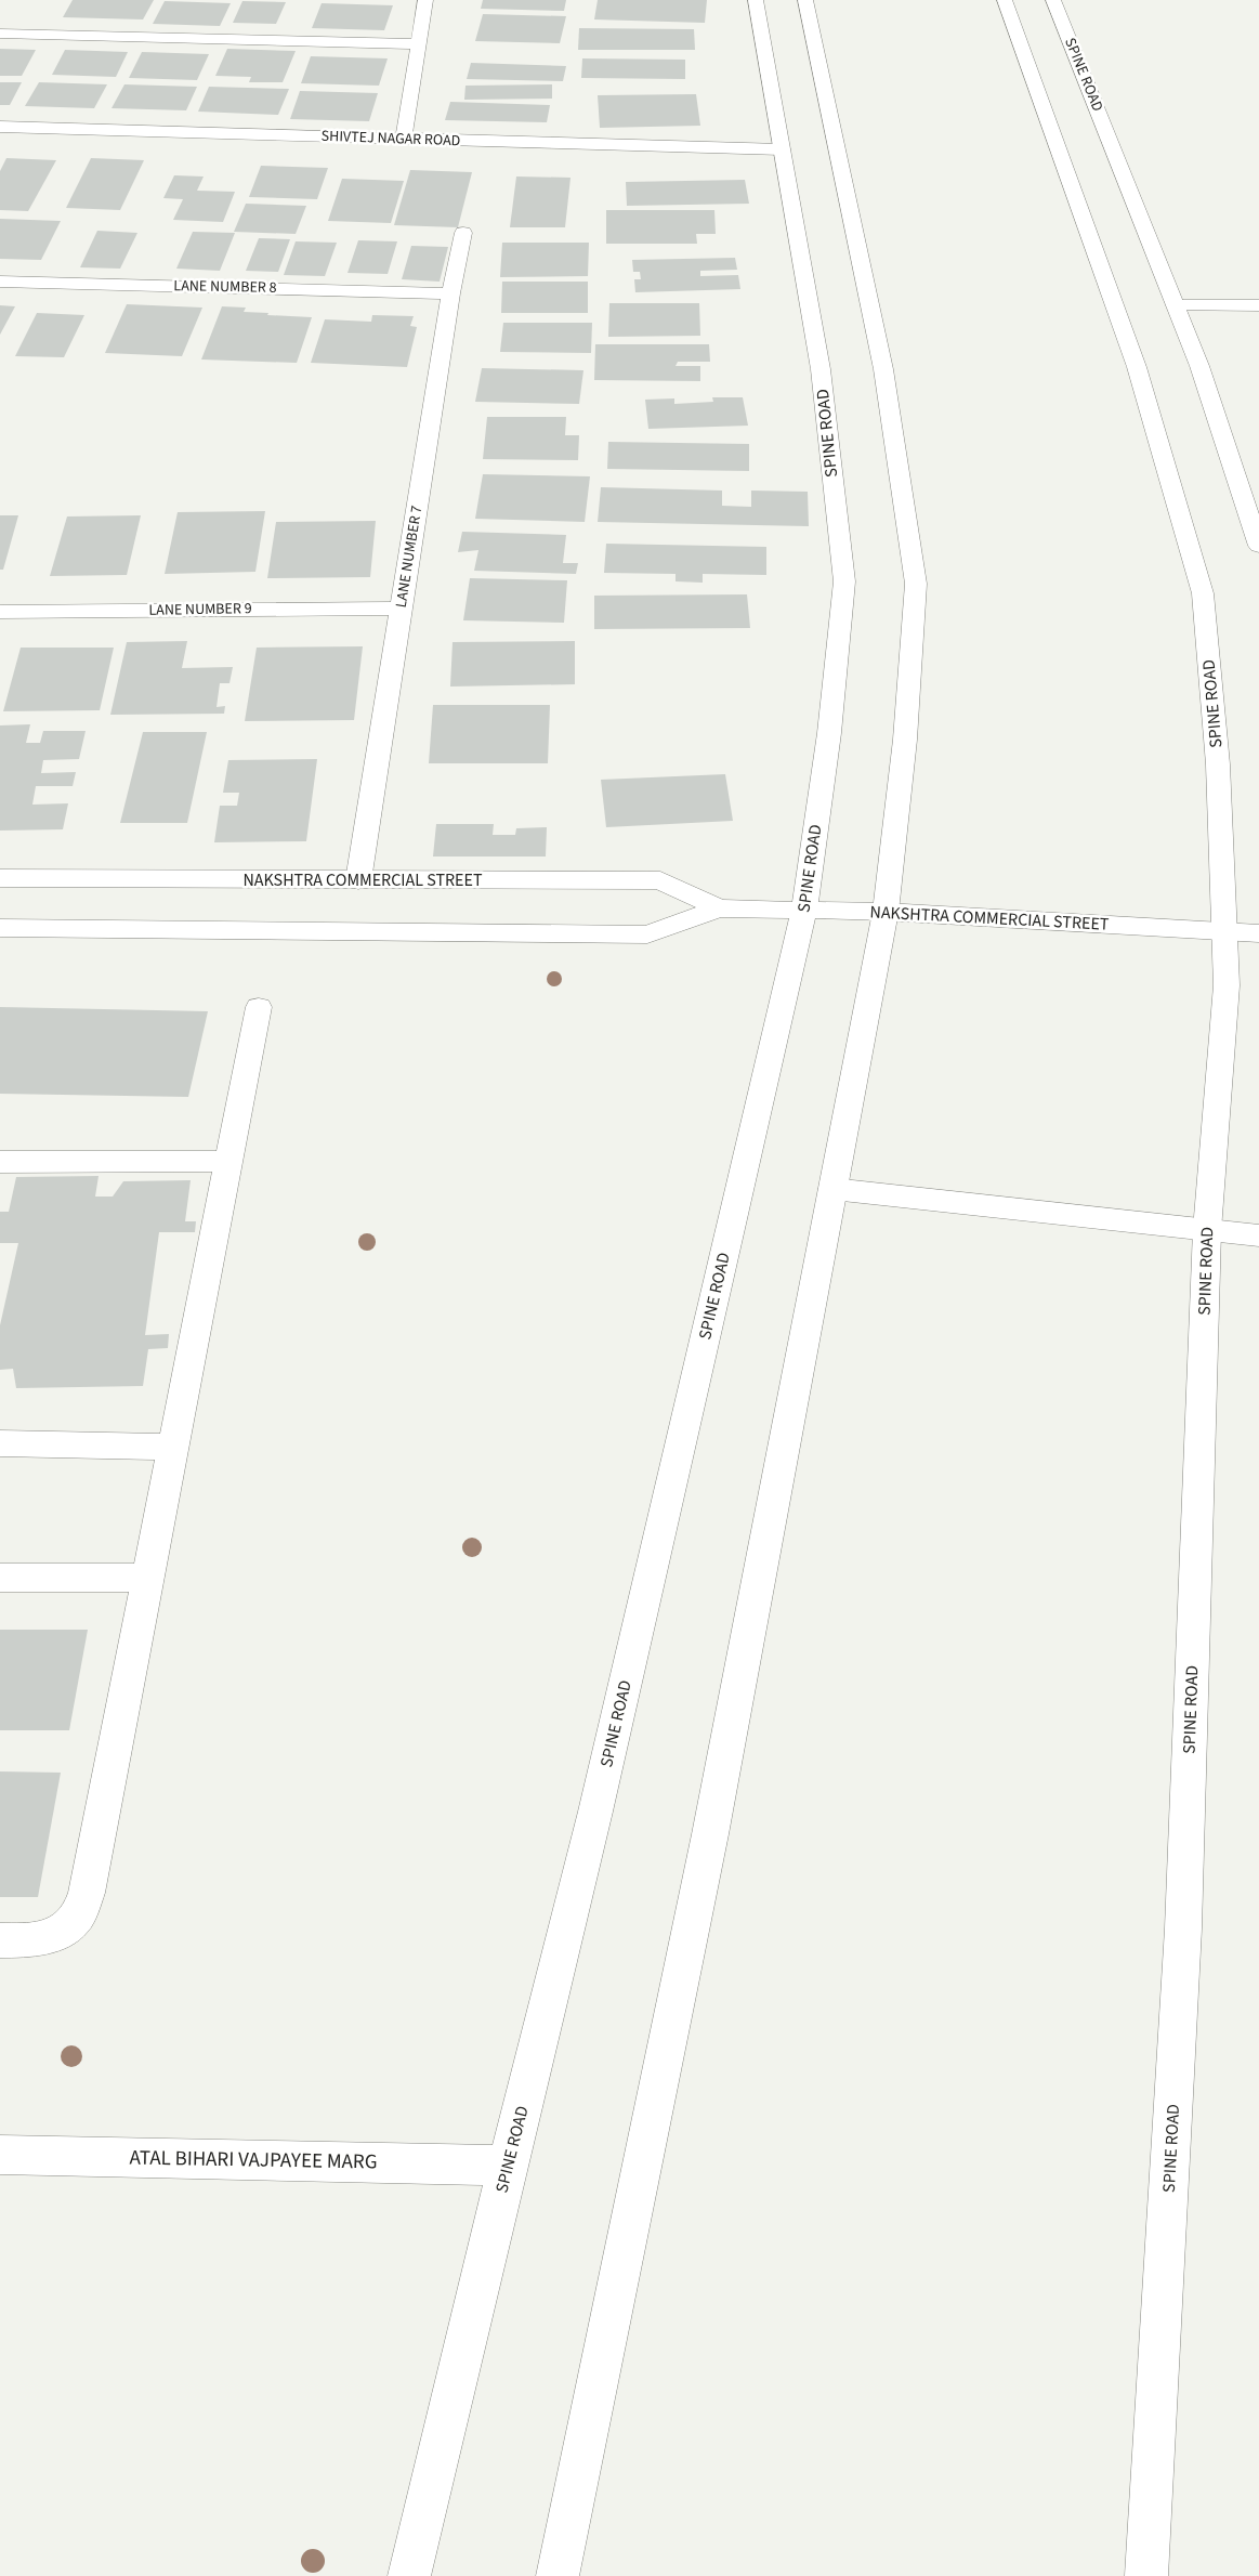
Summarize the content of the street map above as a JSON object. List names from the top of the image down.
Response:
{
  "streets": {
    "street": [
      "SPINE ROAD",
      "SHIVTEJ NAGAR ROAD",
      "LANE NUMBER 8",
      "LANE NUMBER 7",
      "LANE NUMBER 9",
      "NAKSHTRA COMMERCIAL STREET",
      "ATAL BIHARI VAJPAYEE MARG"
    ]
  },
  "crossings": [
    ["SPINE ROAD", "SHIVTEJ NAGAR ROAD"],
    ["SPINE ROAD", "NAKSHTRA COMMERCIAL STREET"],
    ["SPINE ROAD", "ATAL BIHARI VAJPAYEE MARG"],
    ["LANE NUMBER 8", "LANE NUMBER 7"],
    ["LANE NUMBER 7", "LANE NUMBER 9"],
    ["LANE NUMBER 7", "NAKSHTRA COMMERCIAL STREET"]
  ]
}
